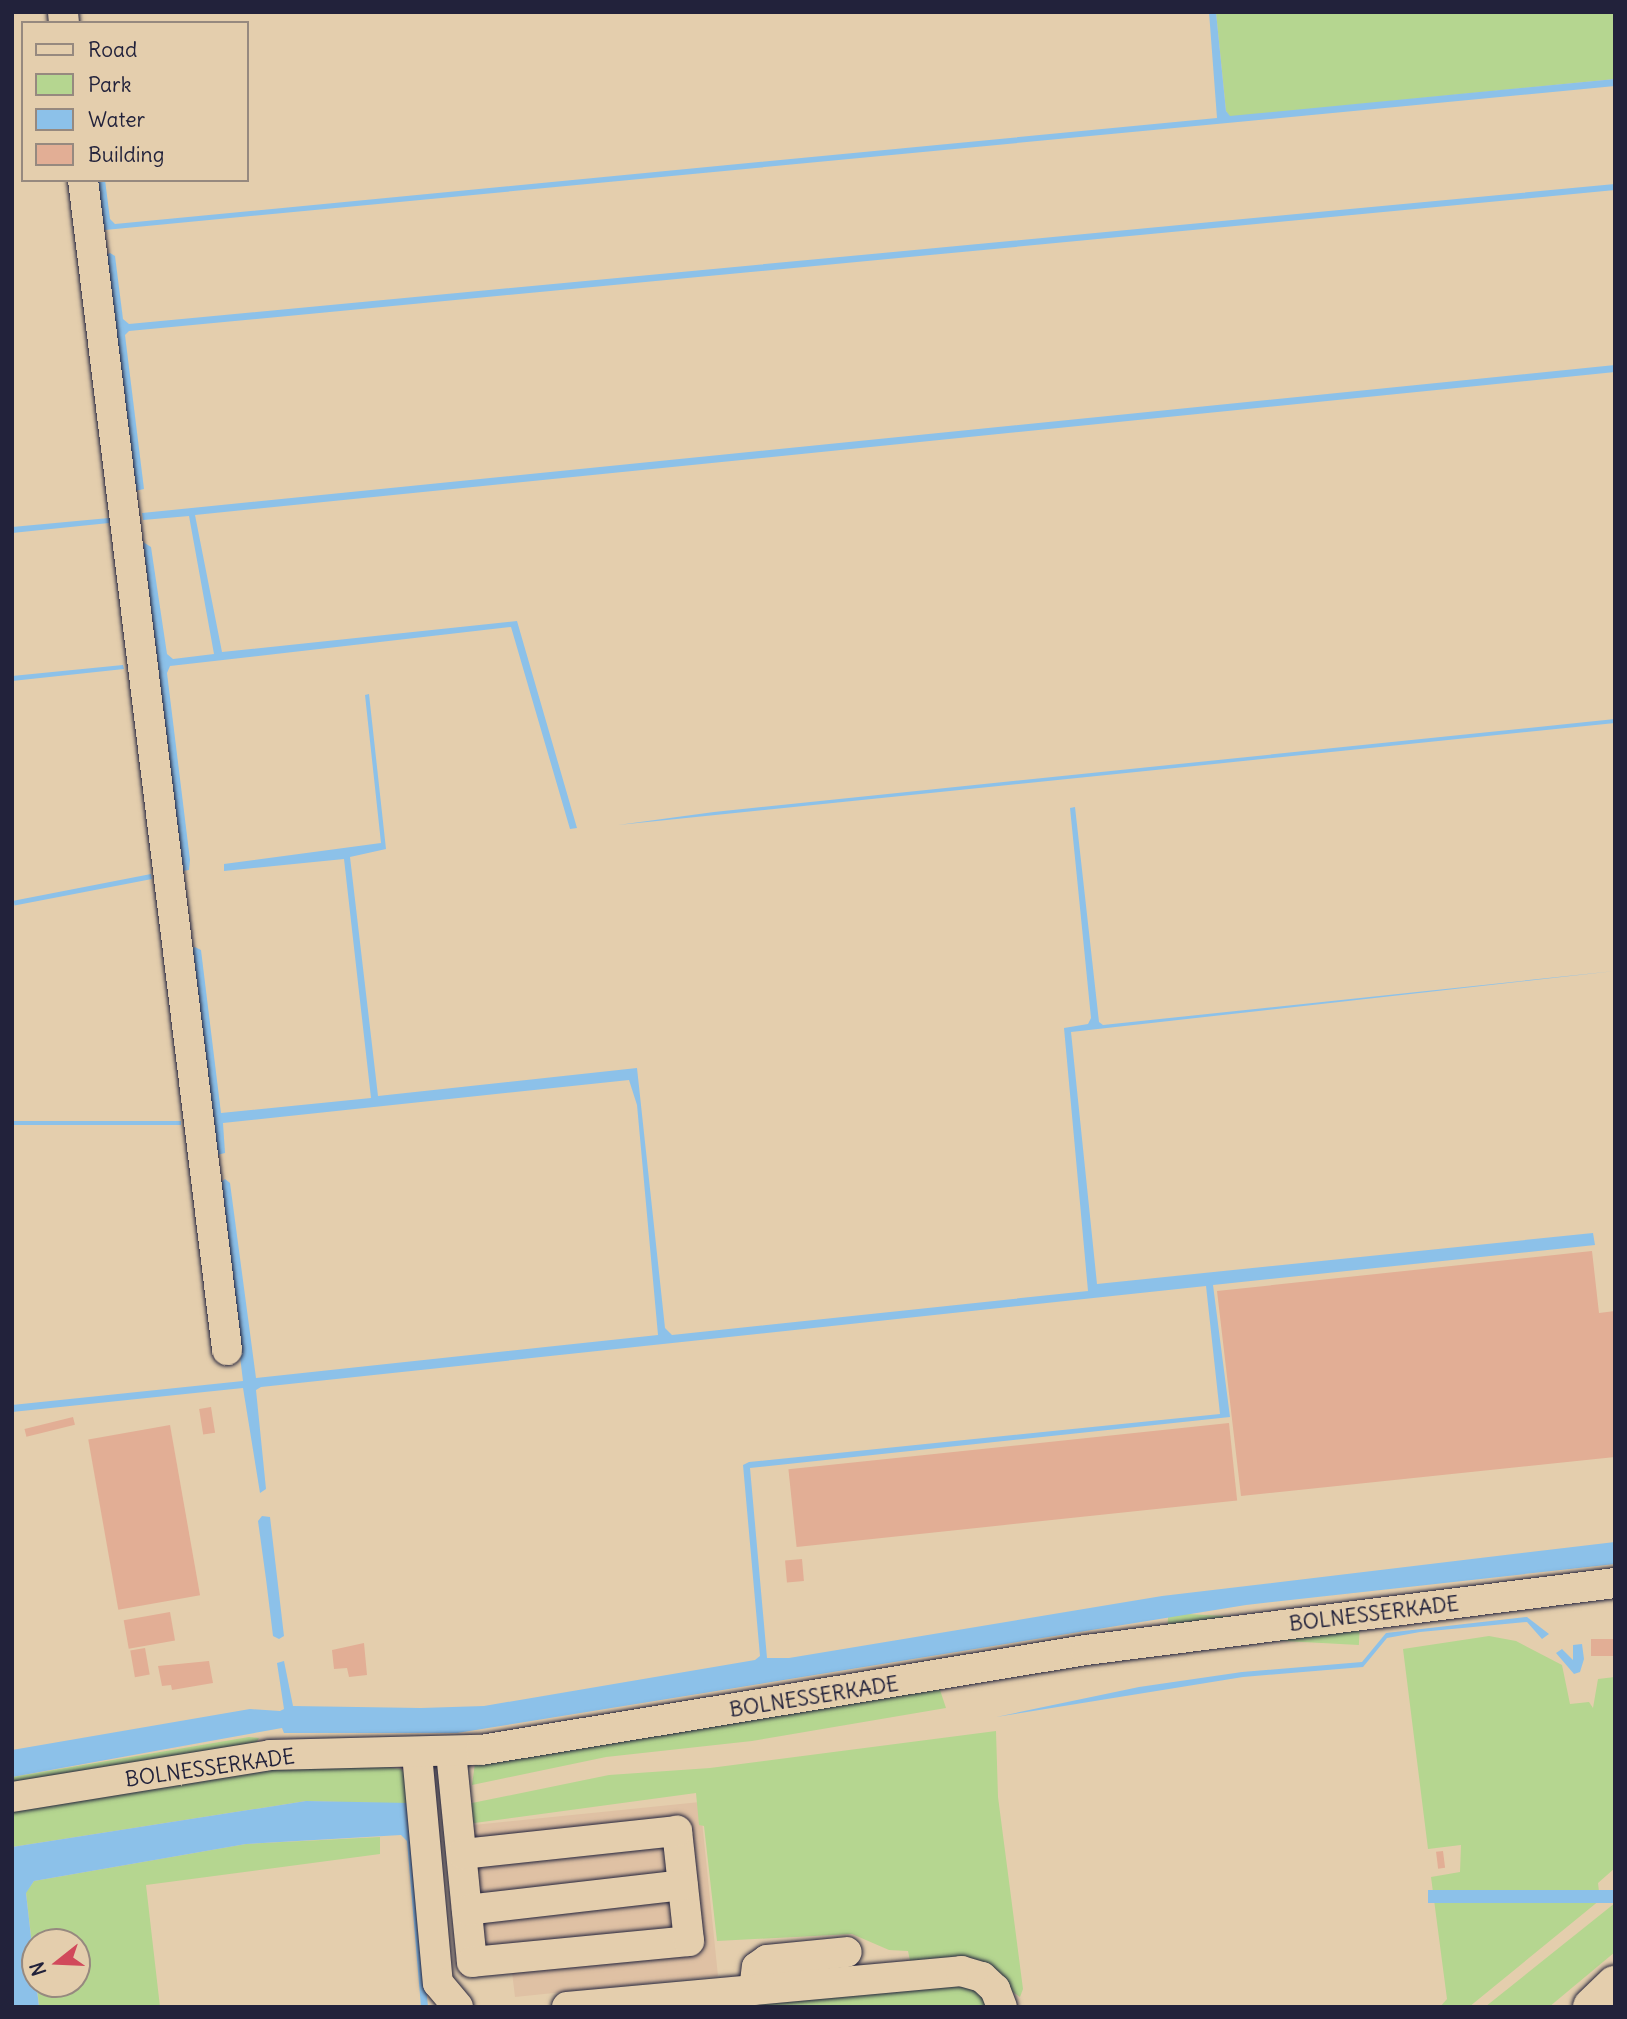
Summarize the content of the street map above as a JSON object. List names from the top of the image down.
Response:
{
  "streets": {
    "street": ["BOLNESSERKADE"]
  },
  "legend": [
    "Road",
    "Park",
    "Water",
    "Building"
  ],
  "north": "left"
}
